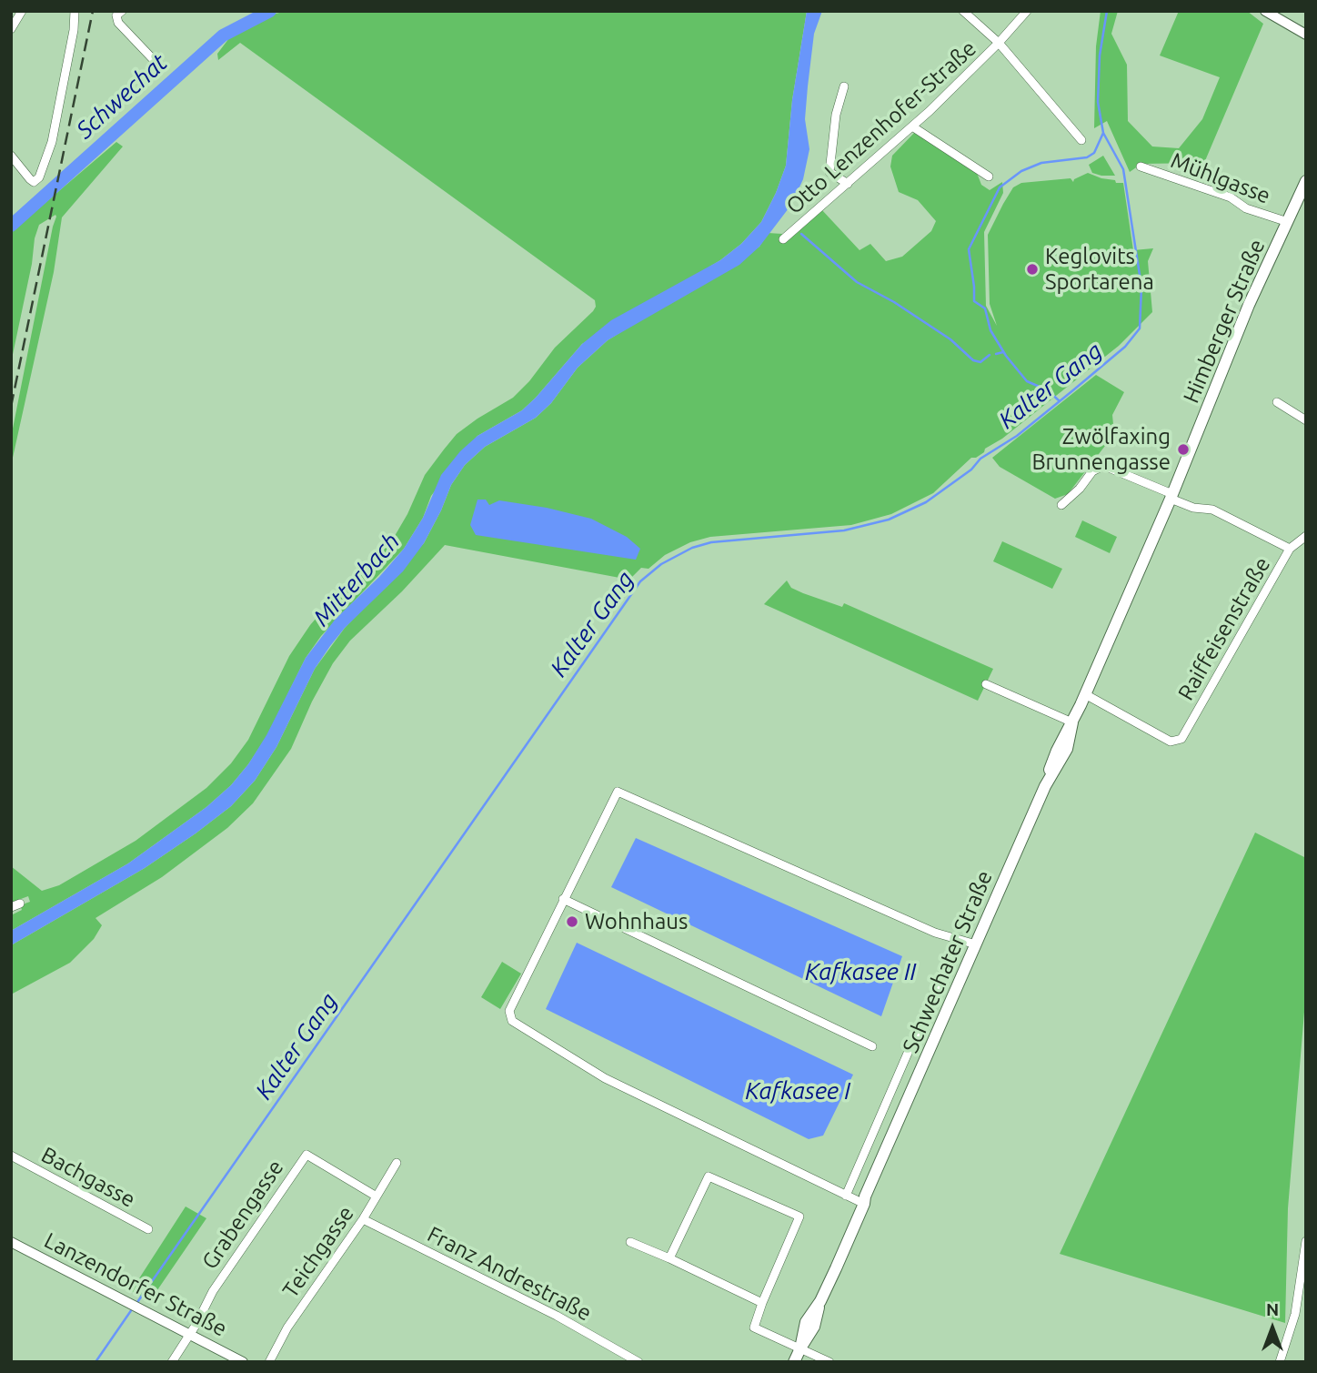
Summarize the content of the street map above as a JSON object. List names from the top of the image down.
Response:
{
  "streets": {
    "main road": ["Himberger Straße", "Schwechater Straße"],
    "street": [
      "Otto Lenzenhofer-Straße",
      "Mühlgasse",
      "Raiffeisenstraße",
      "Bachgasse",
      "Grabengasse",
      "Teichgasse",
      "Franz Andrestraße",
      "Lanzendorfer Straße"
    ]
  },
  "crossings": [
    ["Mühlgasse", "Himberger Straße"],
    ["Himberger Straße", "Raiffeisenstraße"],
    ["Himberger Straße", "Schwechater Straße"],
    ["Grabengasse", "Teichgasse"],
    ["Grabengasse", "Lanzendorfer Straße"],
    ["Teichgasse", "Franz Andrestraße"]
  ],
  "water": [
    "Schwechat",
    "Kalter Gang",
    "Mitterbach",
    "Kafkasee II",
    "Kafkasee I"
  ],
  "places": ["Keglovits Sportarena", "Zwölfaxing Brunnengasse", "Wohnhaus"],
  "north": "top"
}
